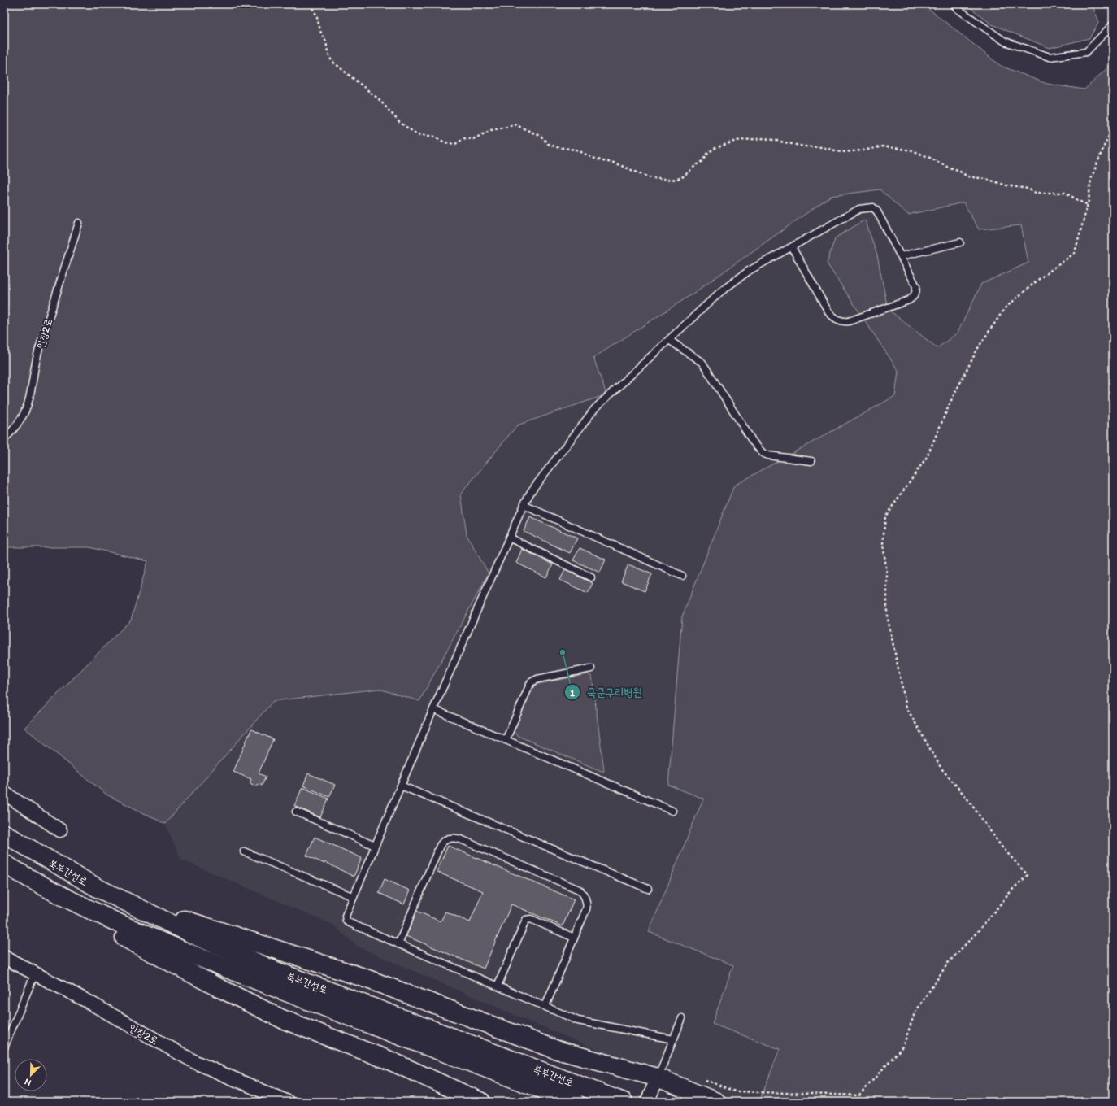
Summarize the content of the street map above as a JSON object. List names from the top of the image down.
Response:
{
  "streets": {
    "highway": ["북부간선로"],
    "street": ["인창2로"]
  },
  "places": ["국군구리병원"],
  "north": "bottom left"
}
